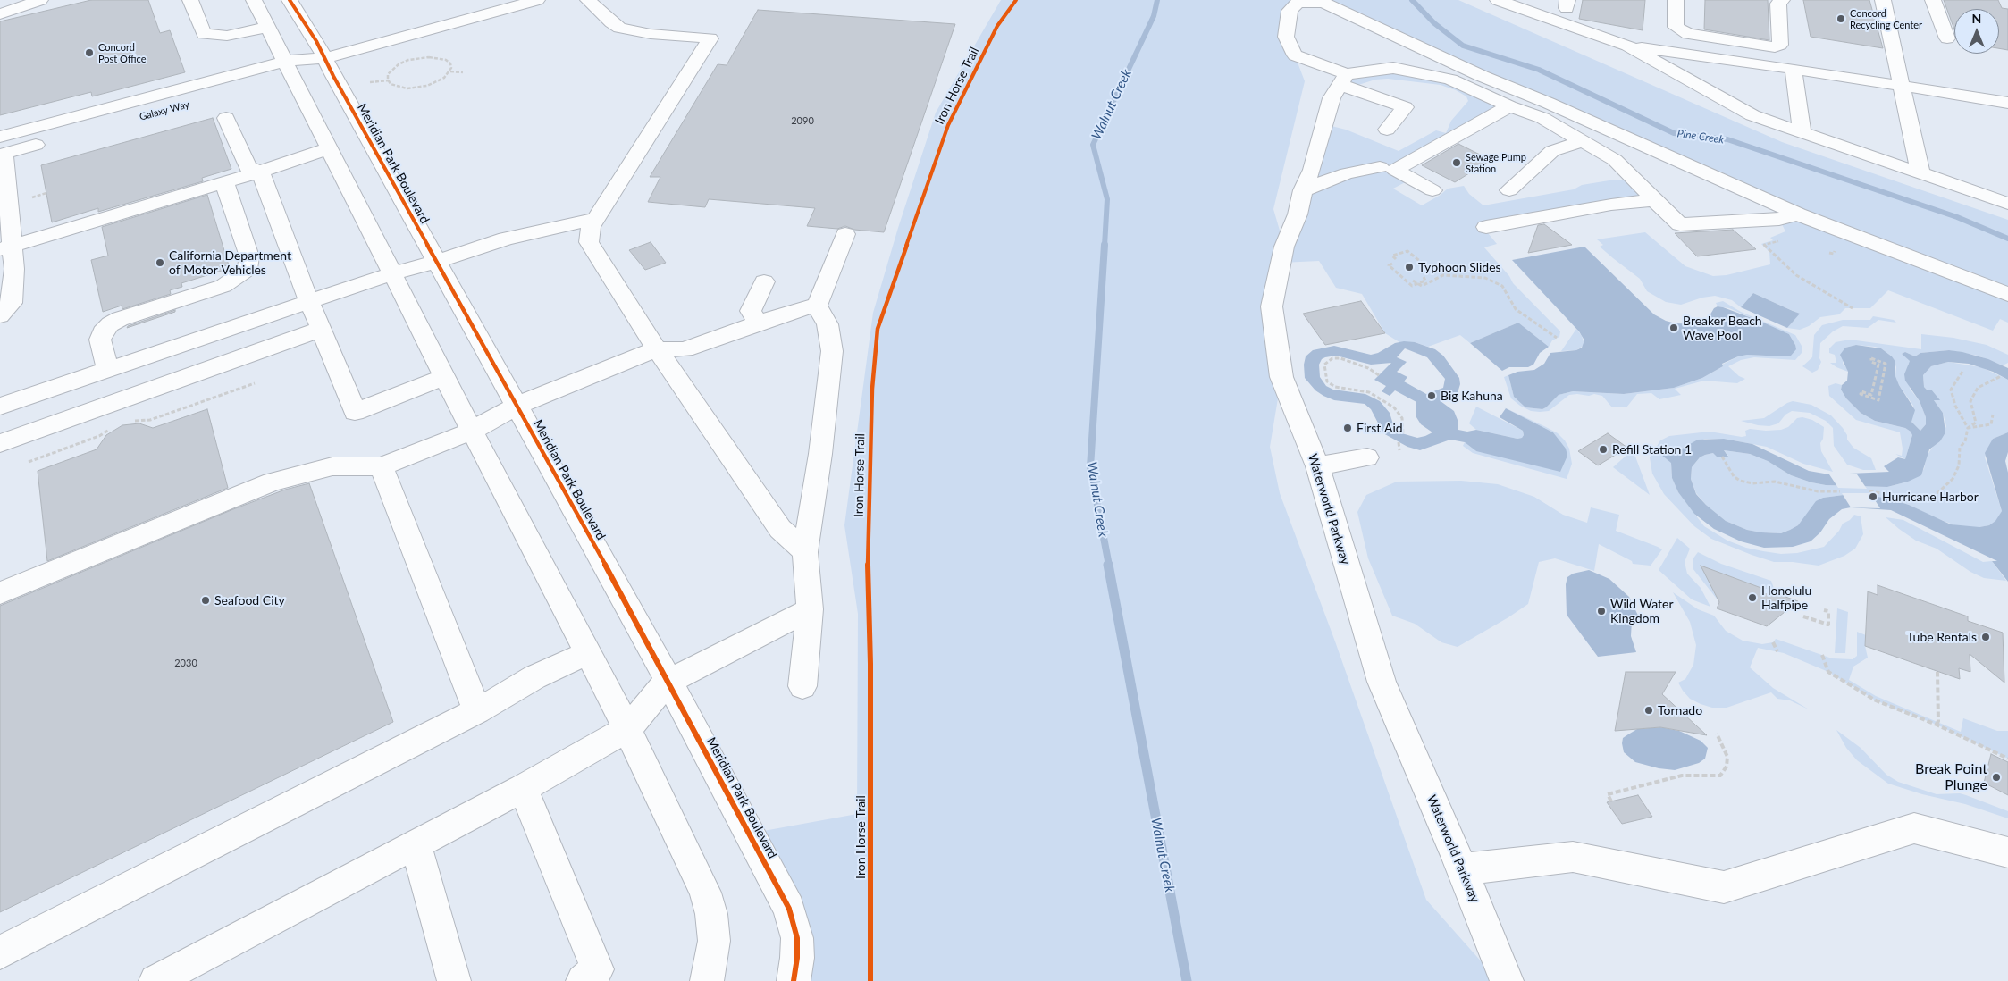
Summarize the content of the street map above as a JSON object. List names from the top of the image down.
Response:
{
  "streets": {
    "street": ["Galaxy Way", "Meridian Park Boulevard", "Waterworld Parkway"],
    "cycle path": ["Iron Horse Trail"]
  },
  "crossings": [
    ["Galaxy Way", "Meridian Park Boulevard"]
  ],
  "water": ["Walnut Creek", "Pine Creek"],
  "places": [
    "Concord Recycling Center",
    "Concord Post Office",
    "Sewage Pump Station",
    "California Department of Motor Vehicles",
    "Typhoon Slides",
    "Breaker Beach Wave Pool",
    "Big Kahuna",
    "First Aid",
    "Refill Station 1",
    "Hurricane Harbor",
    "Honolulu Halfpipe",
    "Seafood City",
    "Wild Water Kingdom",
    "Tube Rentals",
    "Tornado",
    "Break Point Plunge"
  ],
  "house_numbers": ["2090", "2030"],
  "north": "top"
}
